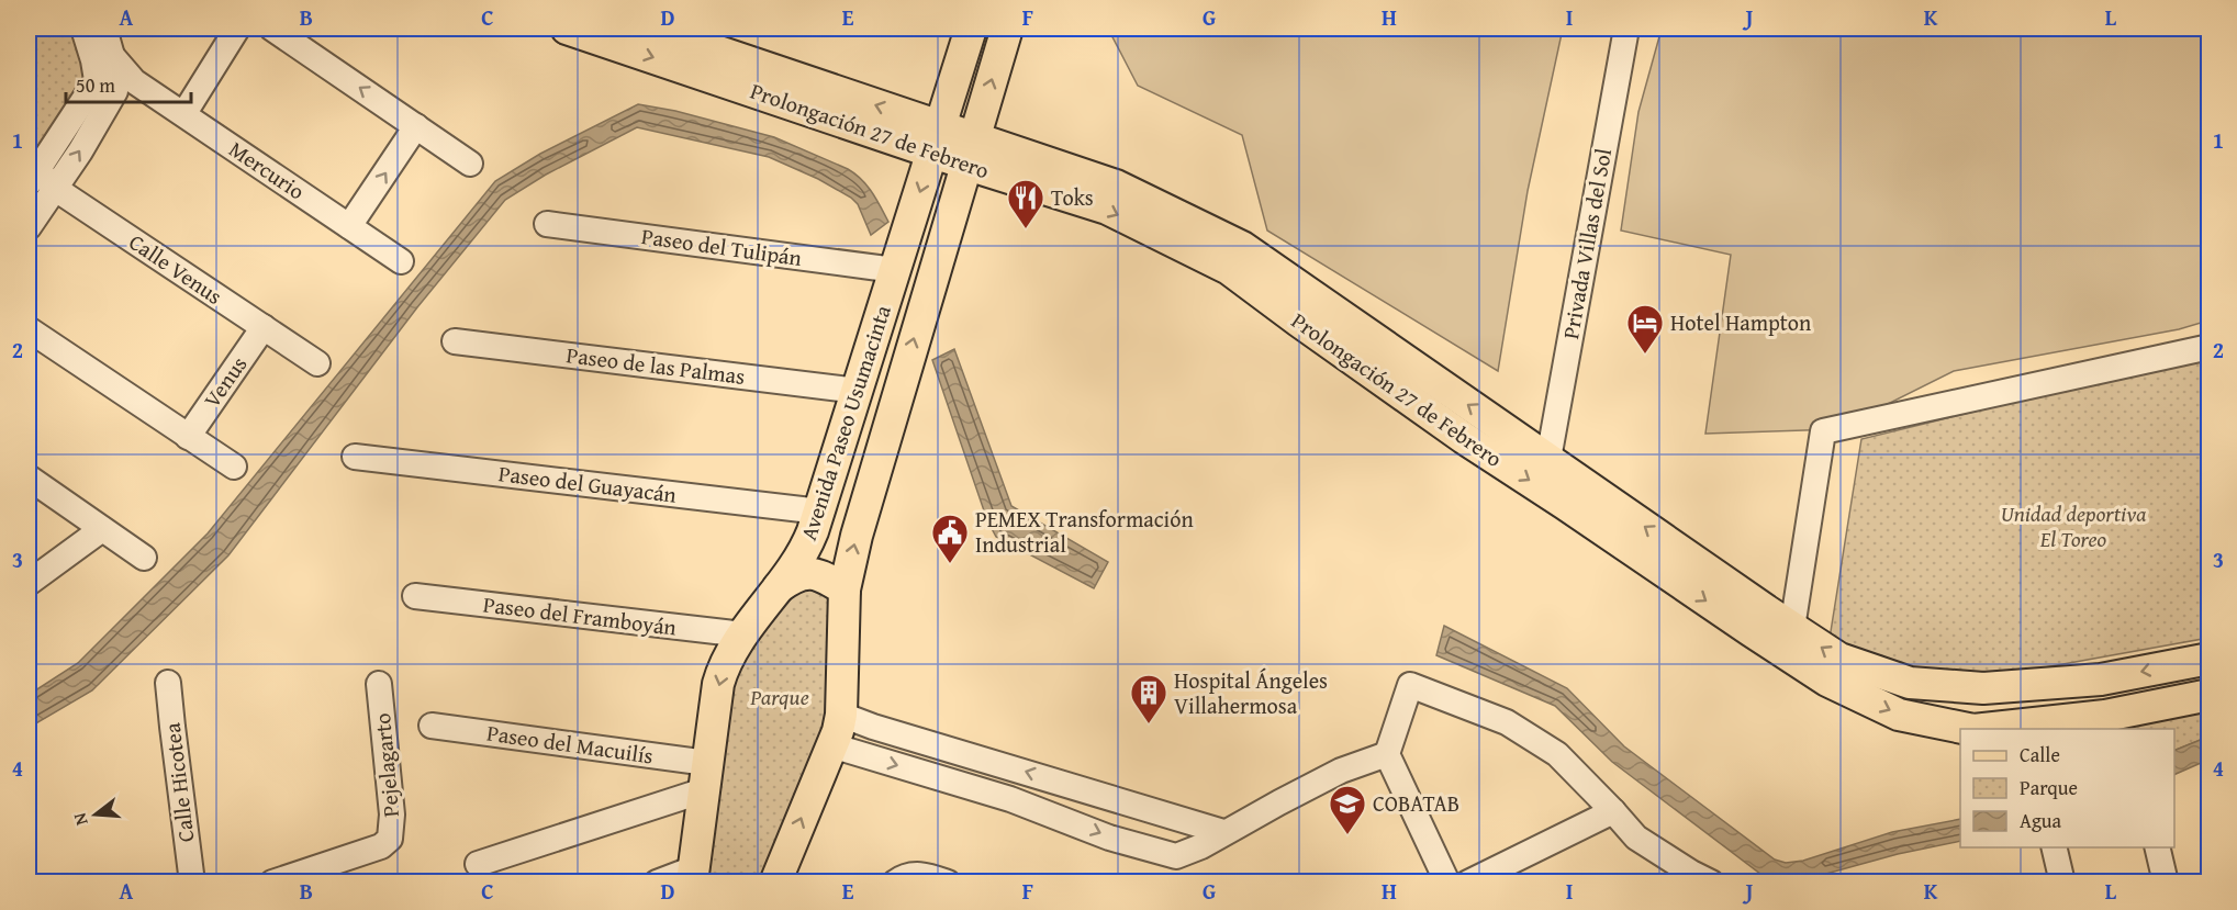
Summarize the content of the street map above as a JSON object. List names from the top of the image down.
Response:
{
  "streets": {
    "main road": ["Prolongación 27 de Febrero", "Avenida Paseo Usumacinta"],
    "street": [
      "Mercurio",
      "Privada Villas del Sol",
      "Paseo del Tulipán",
      "Calle Venus",
      "Paseo de las Palmas",
      "Venus",
      "Paseo del Guayacán",
      "Paseo del Framboyán",
      "Paseo del Macuilís",
      "Pejelagarto",
      "Calle Hicotea"
    ]
  },
  "crossings": [
    ["Prolongación 27 de Febrero", "Privada Villas del Sol"],
    ["Prolongación 27 de Febrero", "Avenida Paseo Usumacinta"],
    ["Paseo del Tulipán", "Avenida Paseo Usumacinta"],
    ["Calle Venus", "Venus"],
    ["Paseo de las Palmas", "Avenida Paseo Usumacinta"],
    ["Avenida Paseo Usumacinta", "Paseo del Guayacán"],
    ["Avenida Paseo Usumacinta", "Paseo del Framboyán"],
    ["Avenida Paseo Usumacinta", "Paseo del Macuilís"]
  ],
  "parks": ["Unidad deportiva El Toreo", "Parque"],
  "places": {
    "restaurant": ["Toks"],
    "hotel": ["Hotel Hampton"],
    "public building": ["PEMEX Transformación Industrial"],
    "building": ["Hospital Ángeles Villahermosa"],
    "school or university": ["COBATAB"]
  },
  "legend": ["Calle", "Parque", "Agua"],
  "scale_bar": "50 m",
  "north": "left",
  "grid": {
    "columns": [
      "A",
      "B",
      "C",
      "D",
      "E",
      "F",
      "G",
      "H",
      "I",
      "J",
      "K",
      "L"
    ],
    "rows": [
      "1",
      "2",
      "3",
      "4"
    ]
  }
}
